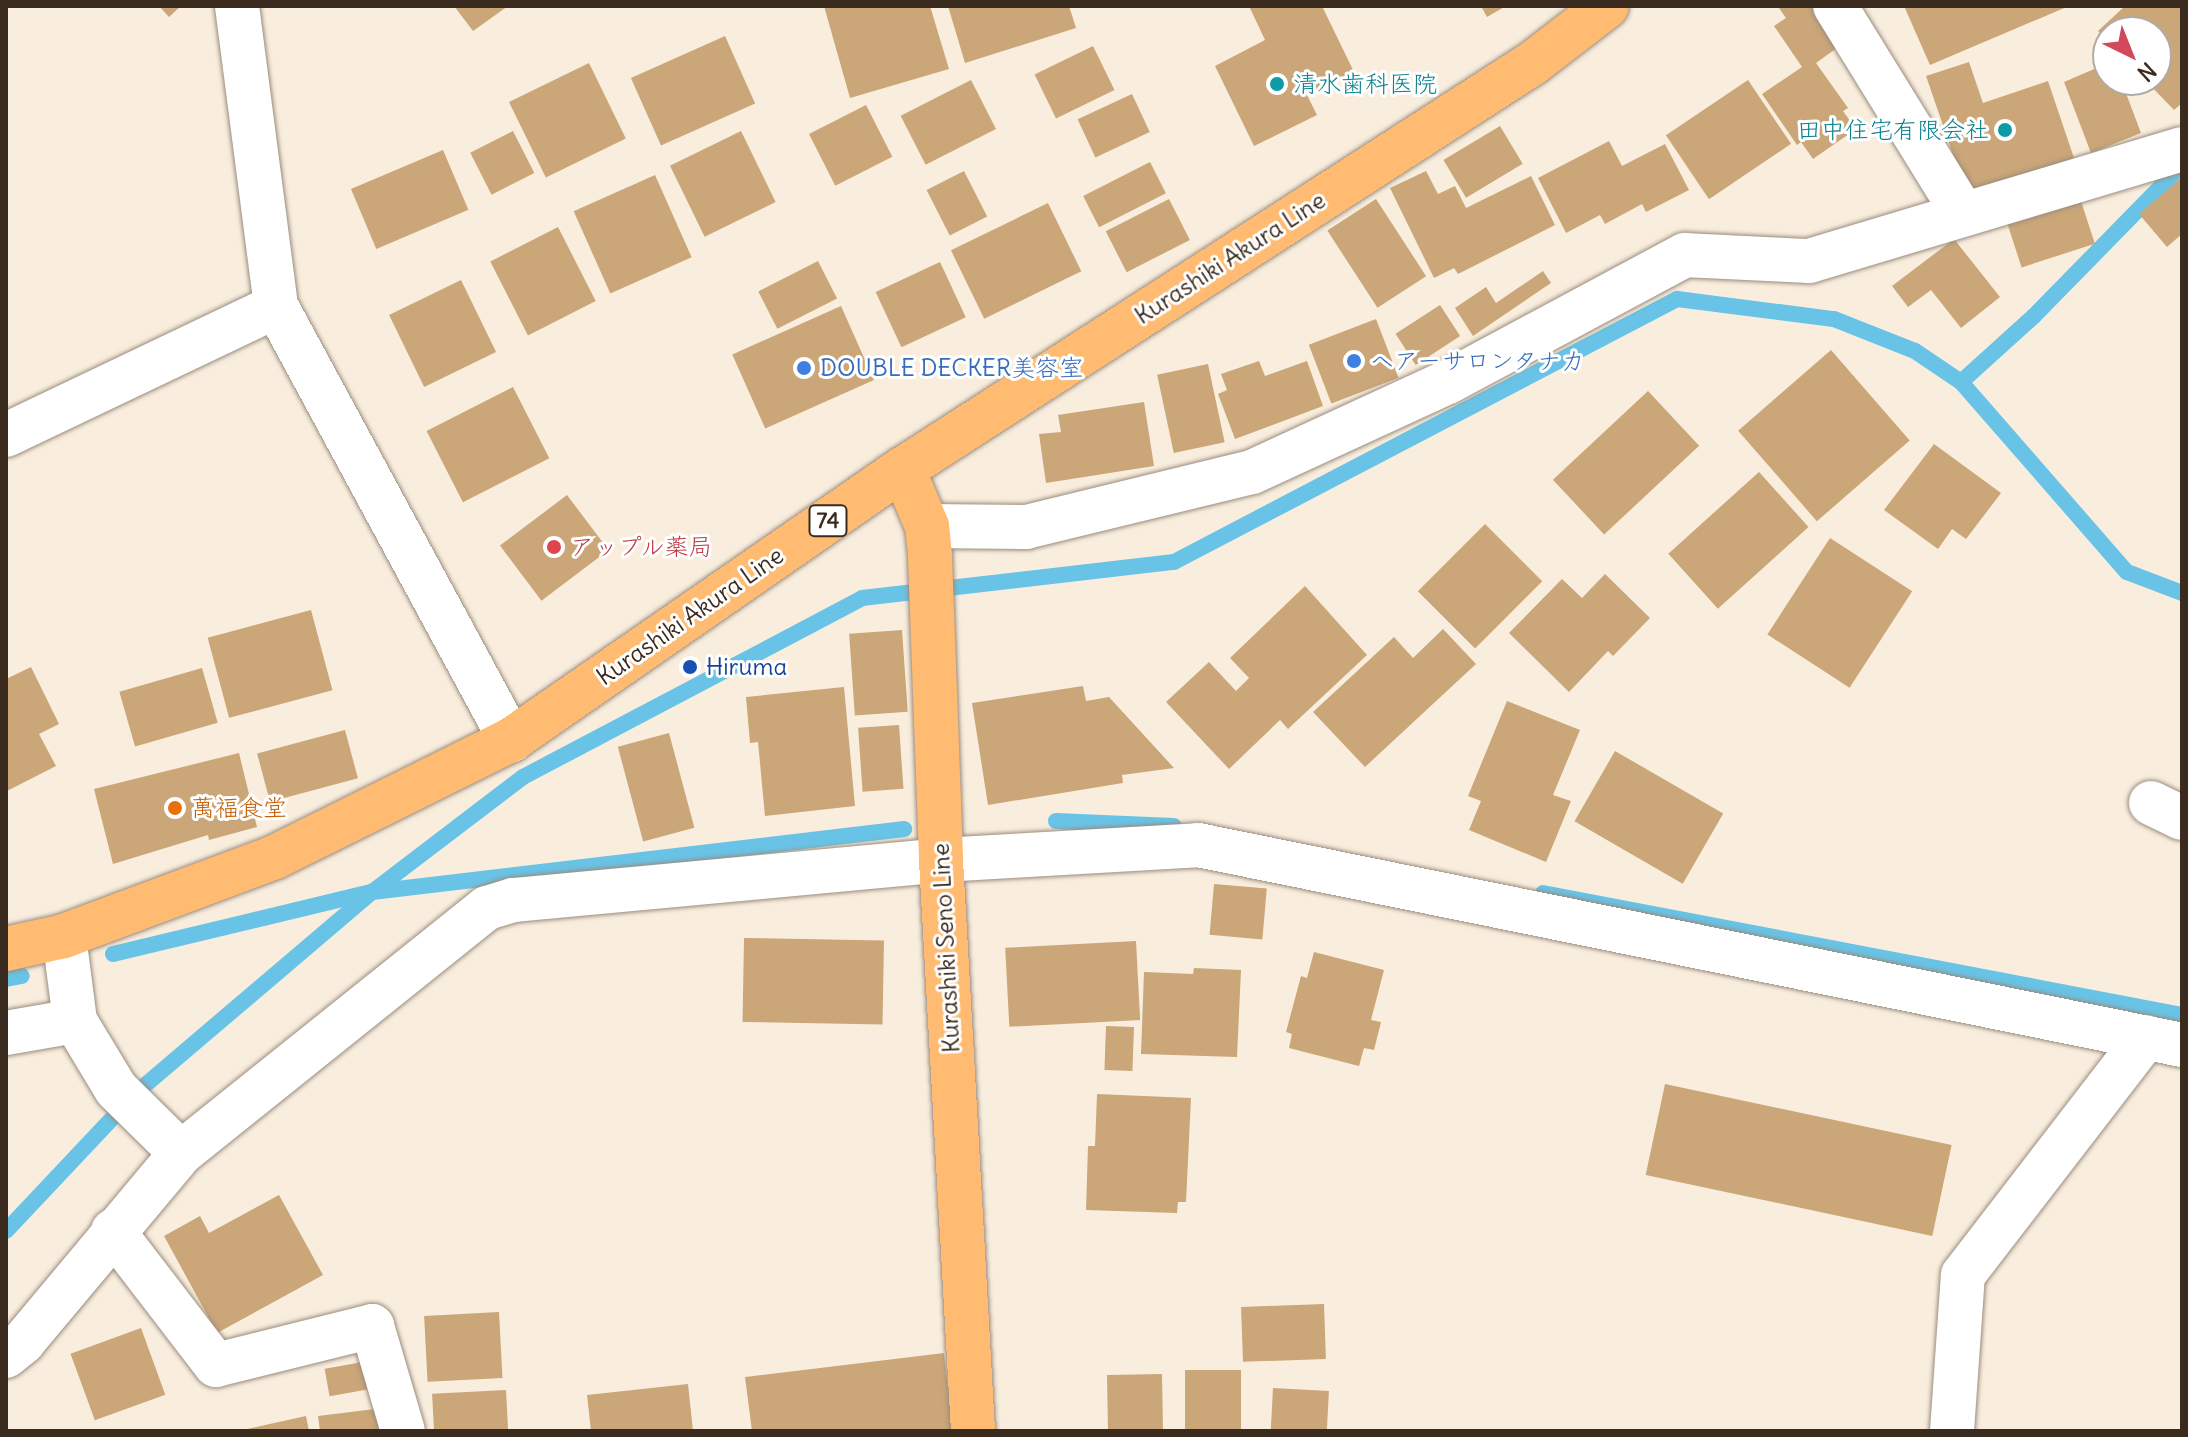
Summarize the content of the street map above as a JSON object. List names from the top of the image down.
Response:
{
  "streets": {
    "main road": ["Kurashiki Akura Line", "74", "Kurashiki Seno Line"]
  },
  "crossings": [
    ["Kurashiki Akura Line", "Kurashiki Seno Line"]
  ],
  "places": [
    "清水歯科医院",
    "田中住宅有限会社",
    "ヘアーサロンタナカ",
    "DOUBLE DECKER美容室",
    "アップル薬局",
    "Hiruma",
    "萬福食堂"
  ],
  "north": "bottom right"
}
